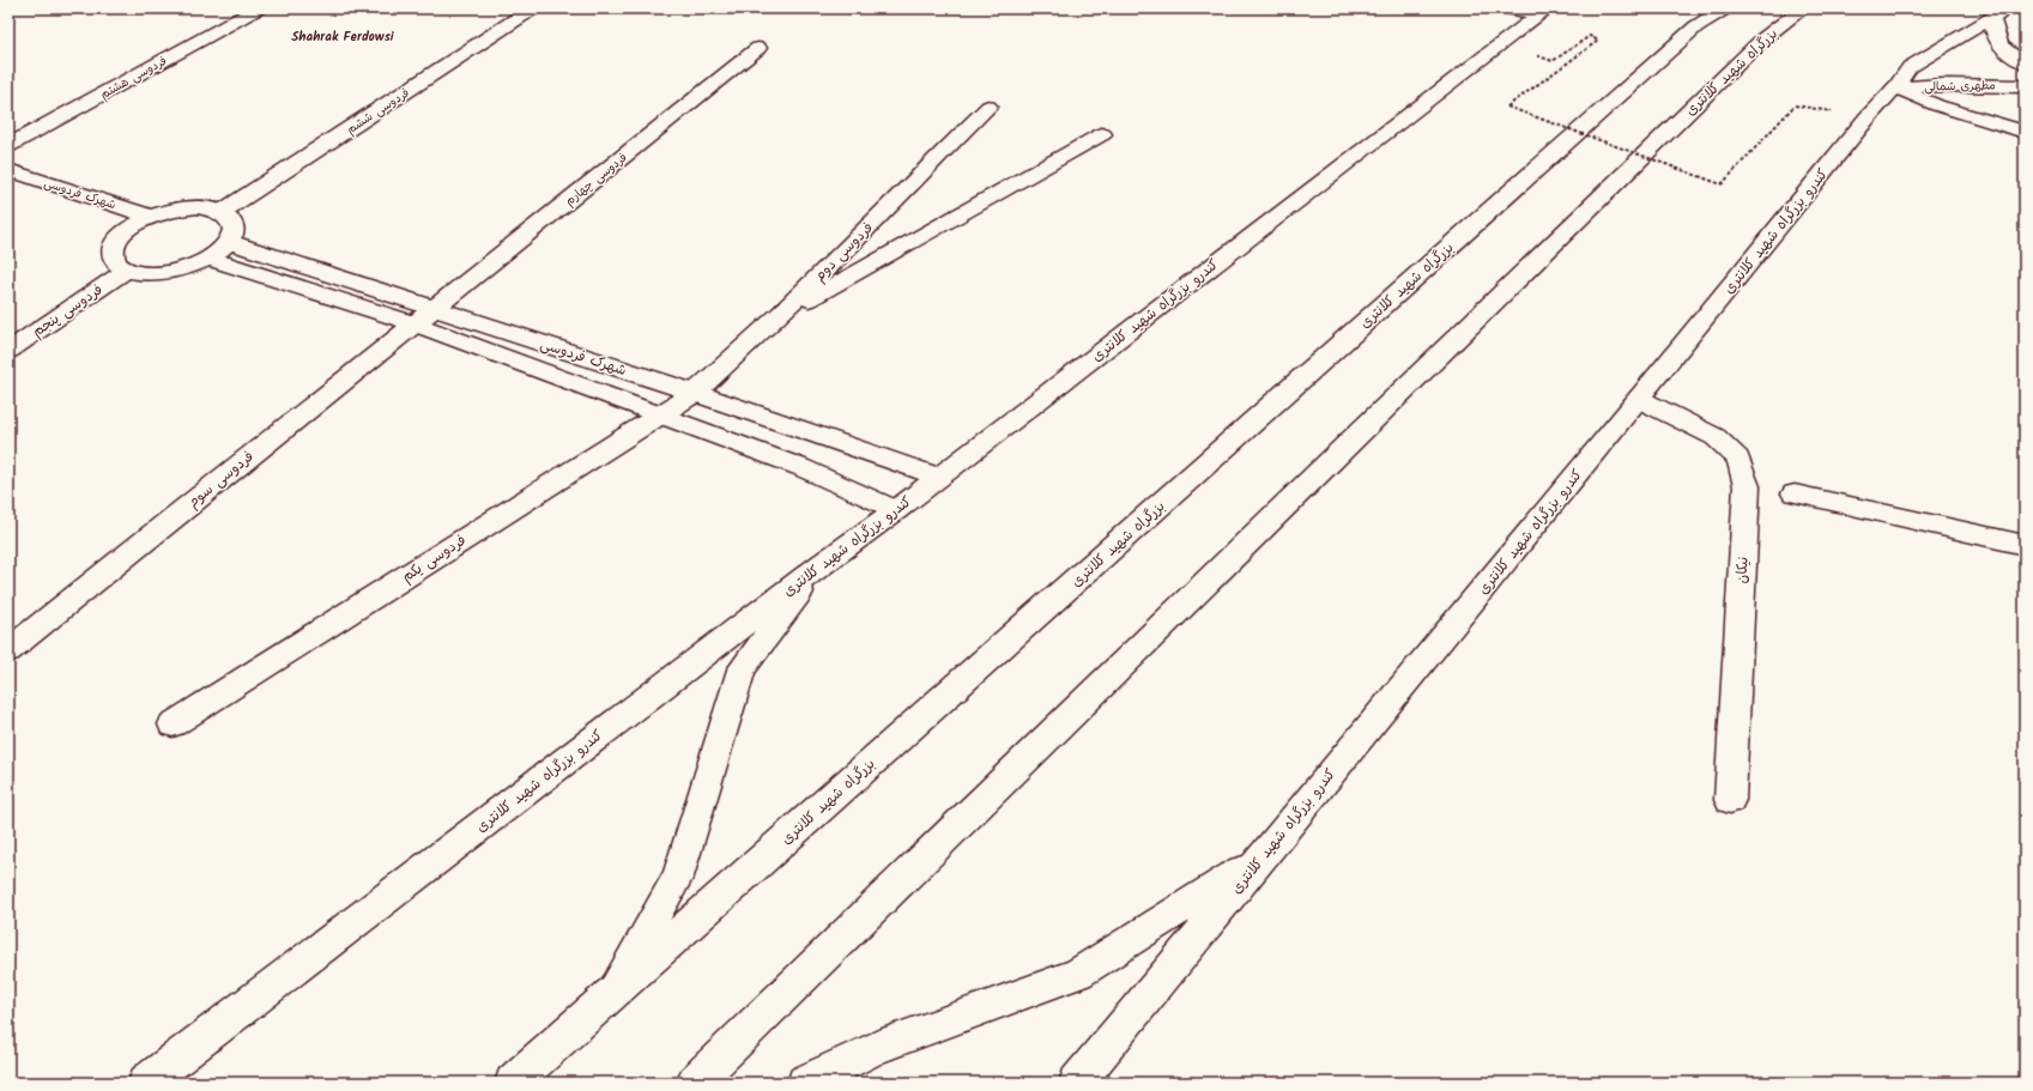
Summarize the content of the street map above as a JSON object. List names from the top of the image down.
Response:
{
  "streets": {
    "main road": [
      "بزرگراه شهید کلانتری",
      "فردوسی هشتم",
      "مطهری شمالی",
      "فردوسی ششم",
      "فردوسی چهارم",
      "شهرک فردوسی",
      "کندرو بزرگراه شهید کلانتری",
      "فردوسی دوم",
      "فردوسی پنجم",
      "فردوسی سوم",
      "فردوسی یکم",
      "نیکان"
    ]
  },
  "crossings": [
    ["مطهری شمالی", "کندرو بزرگراه شهید کلانتری"],
    ["فردوسی چهارم", "شهرک فردوسی"],
    ["فردوسی چهارم", "فردوسی سوم"],
    ["شهرک فردوسی", "کندرو بزرگراه شهید کلانتری"],
    ["شهرک فردوسی", "فردوسی دوم"],
    ["شهرک فردوسی", "فردوسی سوم"],
    ["شهرک فردوسی", "فردوسی یکم"],
    ["کندرو بزرگراه شهید کلانتری", "نیکان"],
    ["فردوسی دوم", "فردوسی یکم"]
  ],
  "districts": ["Shahrak Ferdowsi"]
}
